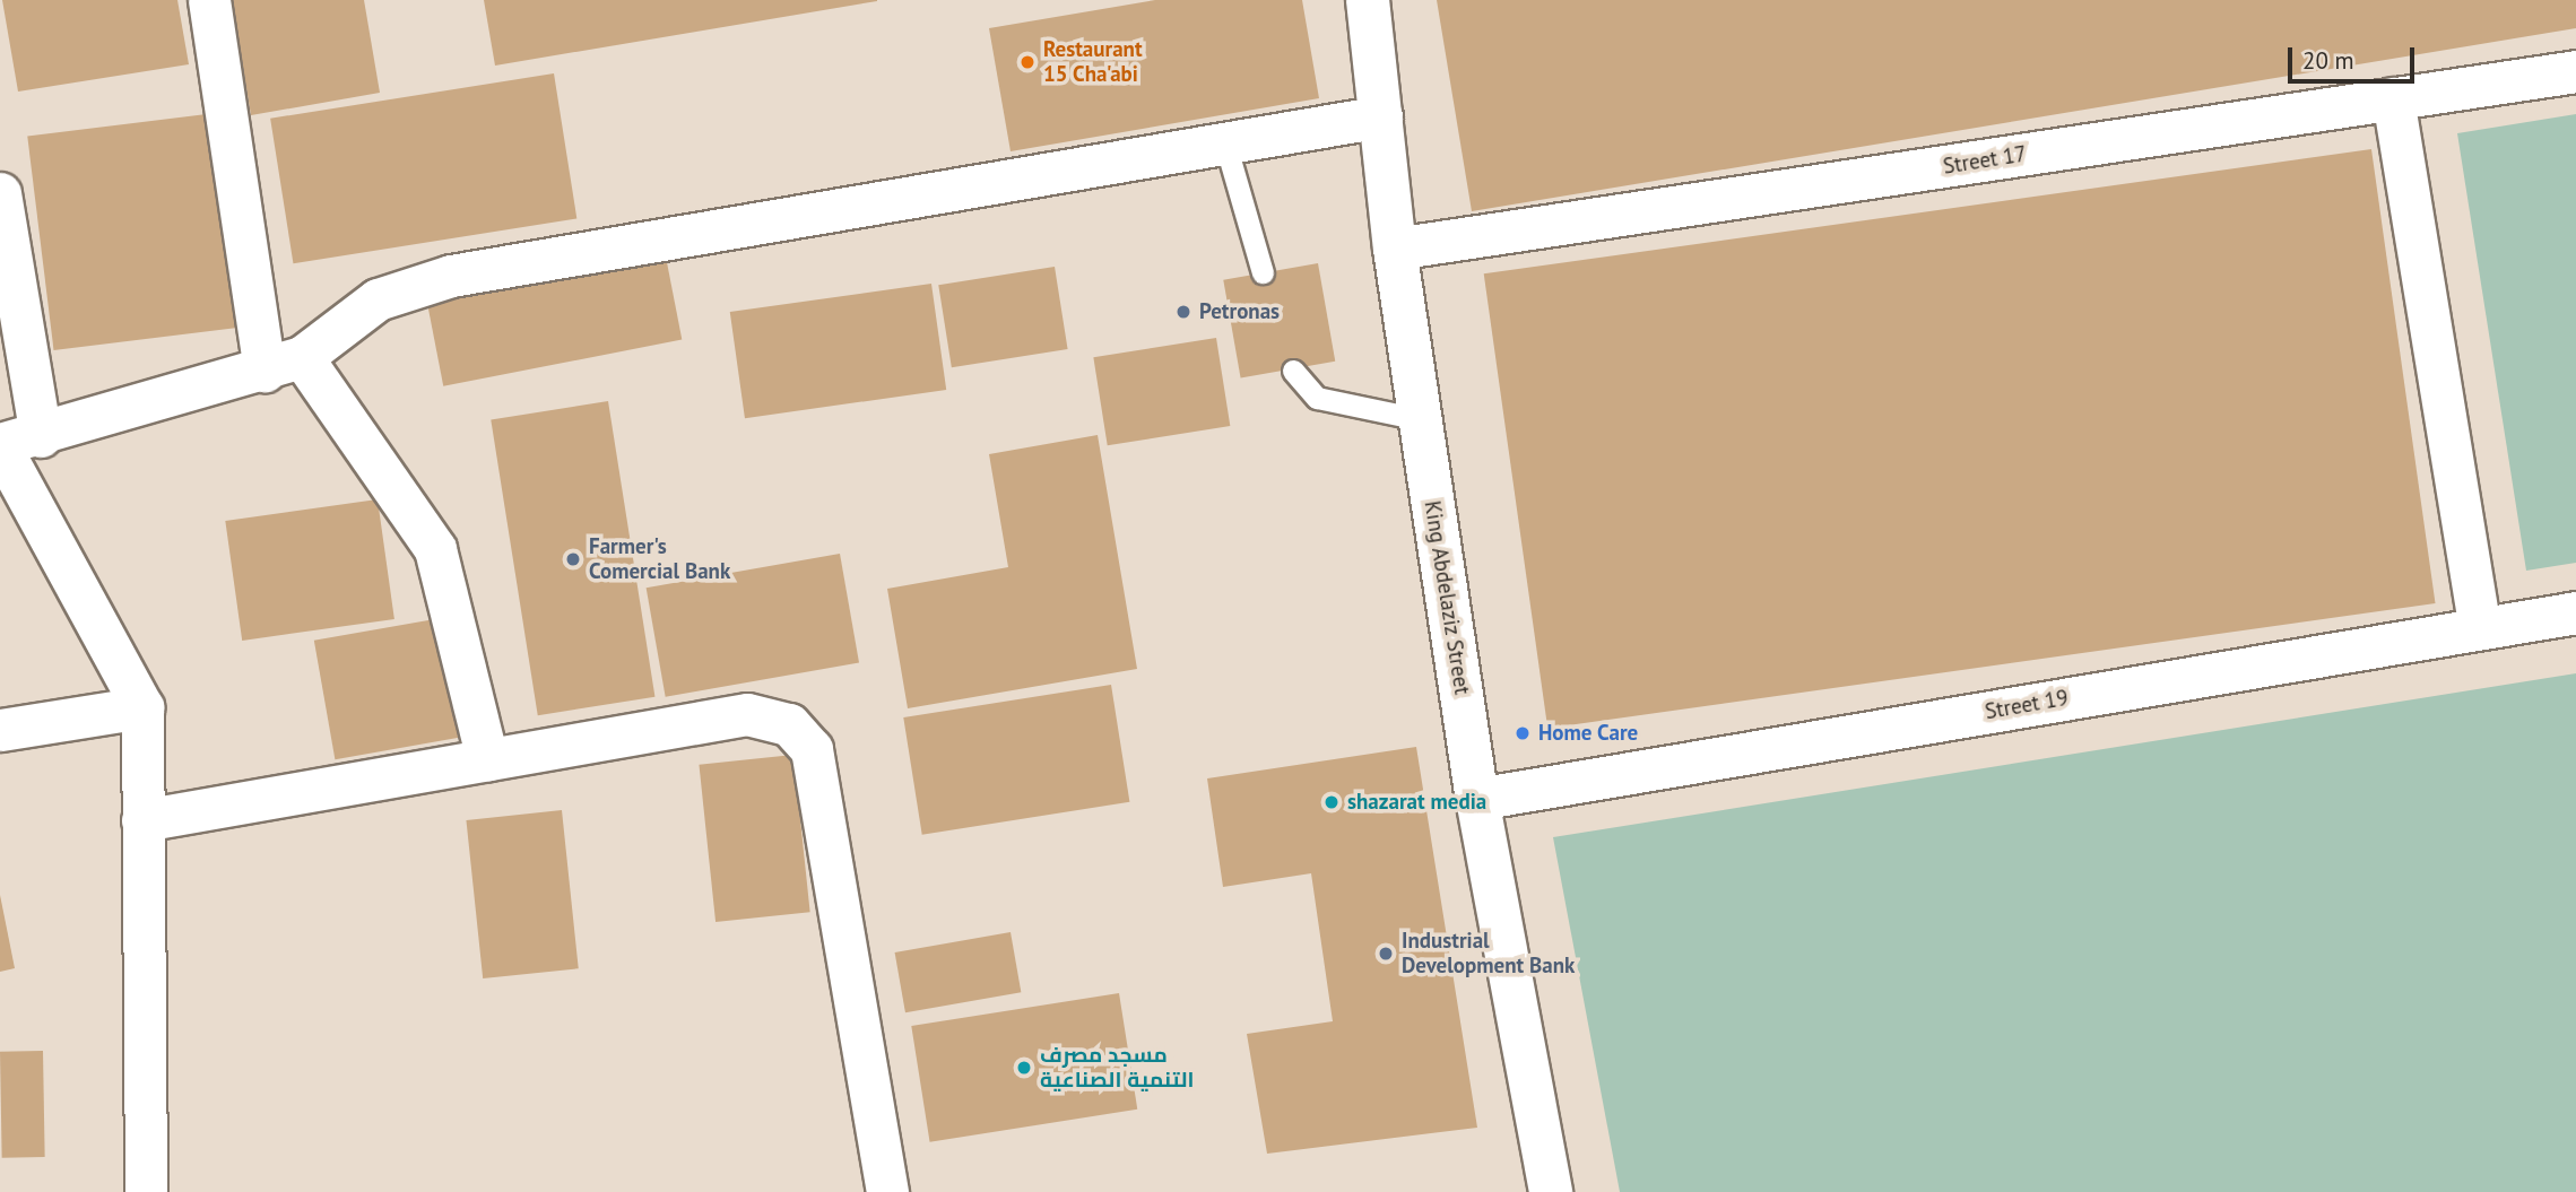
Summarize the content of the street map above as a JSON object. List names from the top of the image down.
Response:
{
  "streets": {
    "street": ["Street 17", "King Abdelaziz Street", "Street 19"]
  },
  "crossings": [
    ["Street 17", "King Abdelaziz Street"],
    ["King Abdelaziz Street", "Street 19"]
  ],
  "places": [
    "Restaurant 15 Cha'abi",
    "Petronas",
    "Farmer's Comercial Bank",
    "Home Care",
    "shazarat media",
    "Industrial Development Bank",
    "مسجد مصرف التنمية الصناعية"
  ],
  "scale_bar": "20 m"
}
